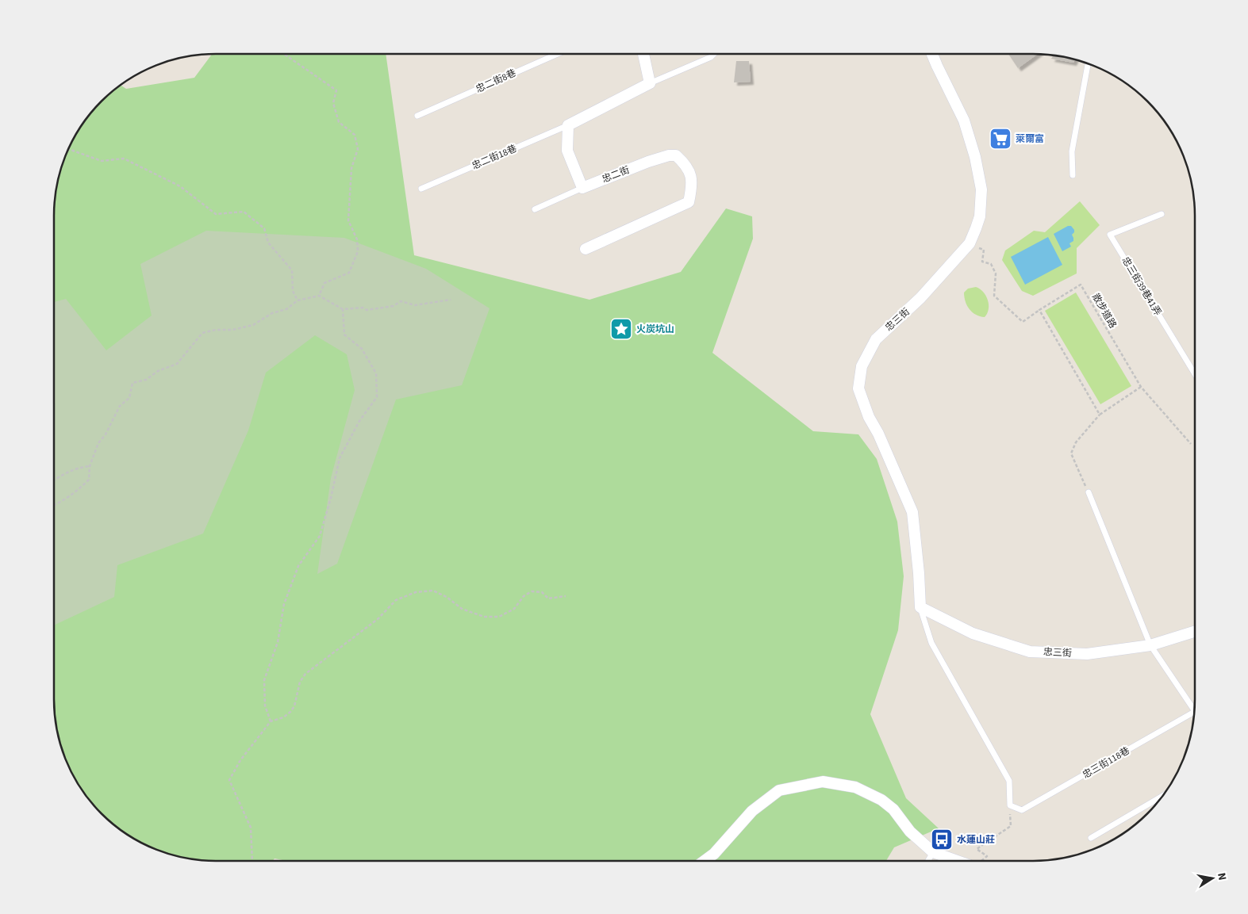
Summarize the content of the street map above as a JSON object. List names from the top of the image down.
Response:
{
  "streets": {
    "street": ["忠二街", "忠三街"],
    "lane": [
      "忠二街8巷",
      "忠二街18巷",
      "忠三街39巷41弄",
      "忠三街118巷"
    ],
    "path": ["散步道路"]
  },
  "crossings": [
    ["散步道路", "忠三街"],
    ["忠三街", "忠三街118巷"]
  ],
  "places": {
    "supermarket": ["萊爾富"],
    "place": ["火炭坑山"],
    "bus stop": ["水蓮山莊"]
  },
  "north": "right"
}
